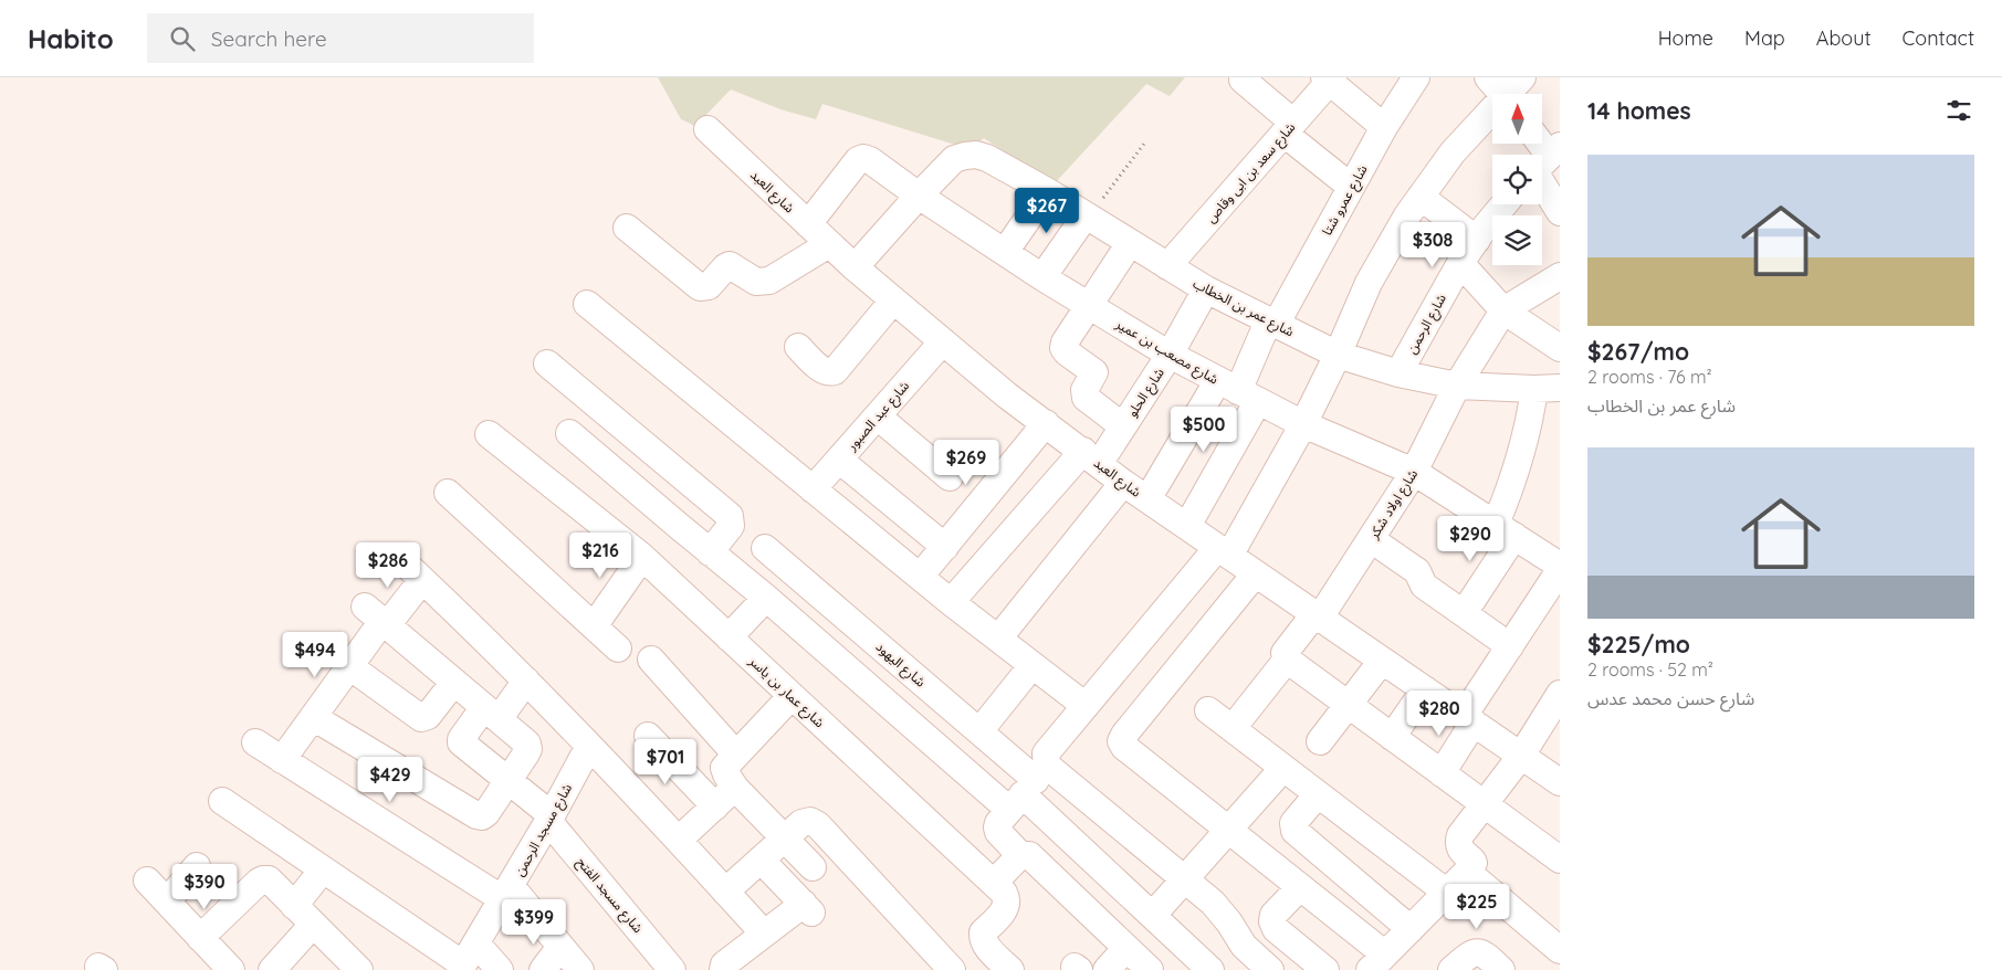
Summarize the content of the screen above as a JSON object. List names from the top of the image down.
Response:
{
  "streets": {
    "street": [
      "شارع سعد بن ابى وقاص",
      "شارع العبد",
      "شارع عمرو شتا",
      "شارع عمر بن الخطاب",
      "شارع الرحمن",
      "شارع مصعب بن عمير",
      "شارع الحلو",
      "شارع عبد الصبور",
      "شارع اولاد شكر",
      "شارع اليهود",
      "شارع عمار بن ياسر",
      "شارع مسجد الرحمن",
      "شارع مسجد الفتح"
    ]
  },
  "crossings": [
    ["شارع سعد بن ابى وقاص", "شارع عمر بن الخطاب"],
    ["شارع العبد", "شارع مصعب بن عمير"],
    ["شارع العبد", "شارع الحلو"],
    ["شارع العبد", "شارع عبد الصبور"],
    ["شارع العبد", "شارع اولاد شكر"],
    ["شارع عمرو شتا", "شارع عمر بن الخطاب"],
    ["شارع عمرو شتا", "شارع مصعب بن عمير"],
    ["شارع عمر بن الخطاب", "شارع الرحمن"],
    ["شارع عمر بن الخطاب", "شارع مصعب بن عمير"],
    ["شارع عمر بن الخطاب", "شارع الحلو"],
    ["شارع عمر بن الخطاب", "شارع اولاد شكر"],
    ["شارع مصعب بن عمير", "شارع الحلو"],
    ["شارع مصعب بن عمير", "شارع اولاد شكر"],
    ["شارع مسجد الرحمن", "شارع مسجد الفتح"]
  ],
  "north": "top",
  "page": {
    "header": "Habito",
    "search": "Search here",
    "nav": [
      "Home",
      "Map",
      "About",
      "Contact"
    ],
    "heading": "14 homes",
    "list": [
      {
        "name": "$267/mo",
        "note": "2 rooms · 76 m² · شارع عمر بن الخطاب"
      },
      {
        "name": "$225/mo",
        "note": "2 rooms · 52 m² · شارع حسن محمد عدس"
      }
    ],
    "price": [
      "$267",
      "$308",
      "$500",
      "$269",
      "$290",
      "$216",
      "$286",
      "$494",
      "$280",
      "$701",
      "$429",
      "$390",
      "$225",
      "$399"
    ]
  }
}
